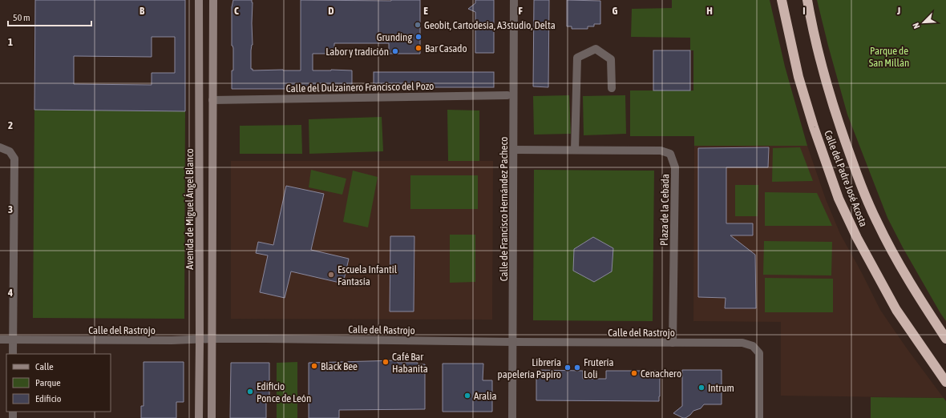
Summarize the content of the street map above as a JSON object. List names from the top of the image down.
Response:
{
  "streets": {
    "highway": ["Calle del Padre José Acosta"],
    "street": [
      "Calle del Dulzainero Francisco del Pozo",
      "Avenida de Miguel Ángel Blanco",
      "Calle de Francisco Hernández Pacheco",
      "Plaza de la Cebada",
      "Calle del Rastrojo"
    ]
  },
  "crossings": [
    ["Avenida de Miguel Ángel Blanco", "Calle del Rastrojo"],
    ["Calle de Francisco Hernández Pacheco", "Plaza de la Cebada"],
    ["Calle de Francisco Hernández Pacheco", "Calle del Rastrojo"],
    ["Plaza de la Cebada", "Calle del Rastrojo"]
  ],
  "parks": ["Parque de San Millán"],
  "places": [
    "Geobit, Cartodesia, A3studio, Delta",
    "Grunding",
    "Bar Casado",
    "Labor y tradición",
    "Escuela Infantil Fantasía",
    "Café Bar Habanita",
    "Black Bee",
    "Librería papelería Papiro",
    "Frutería Loli",
    "Cenachero",
    "Intrum",
    "Edificio Ponce de León",
    "Aralia"
  ],
  "legend": ["Calle", "Parque", "Edificio"],
  "scale_bar": "50 m",
  "north": "bottom left",
  "grid": {
    "columns": [
      "B",
      "C",
      "D",
      "E",
      "F",
      "G",
      "H",
      "I",
      "J"
    ],
    "rows": [
      "1",
      "2",
      "3",
      "4"
    ]
  }
}
